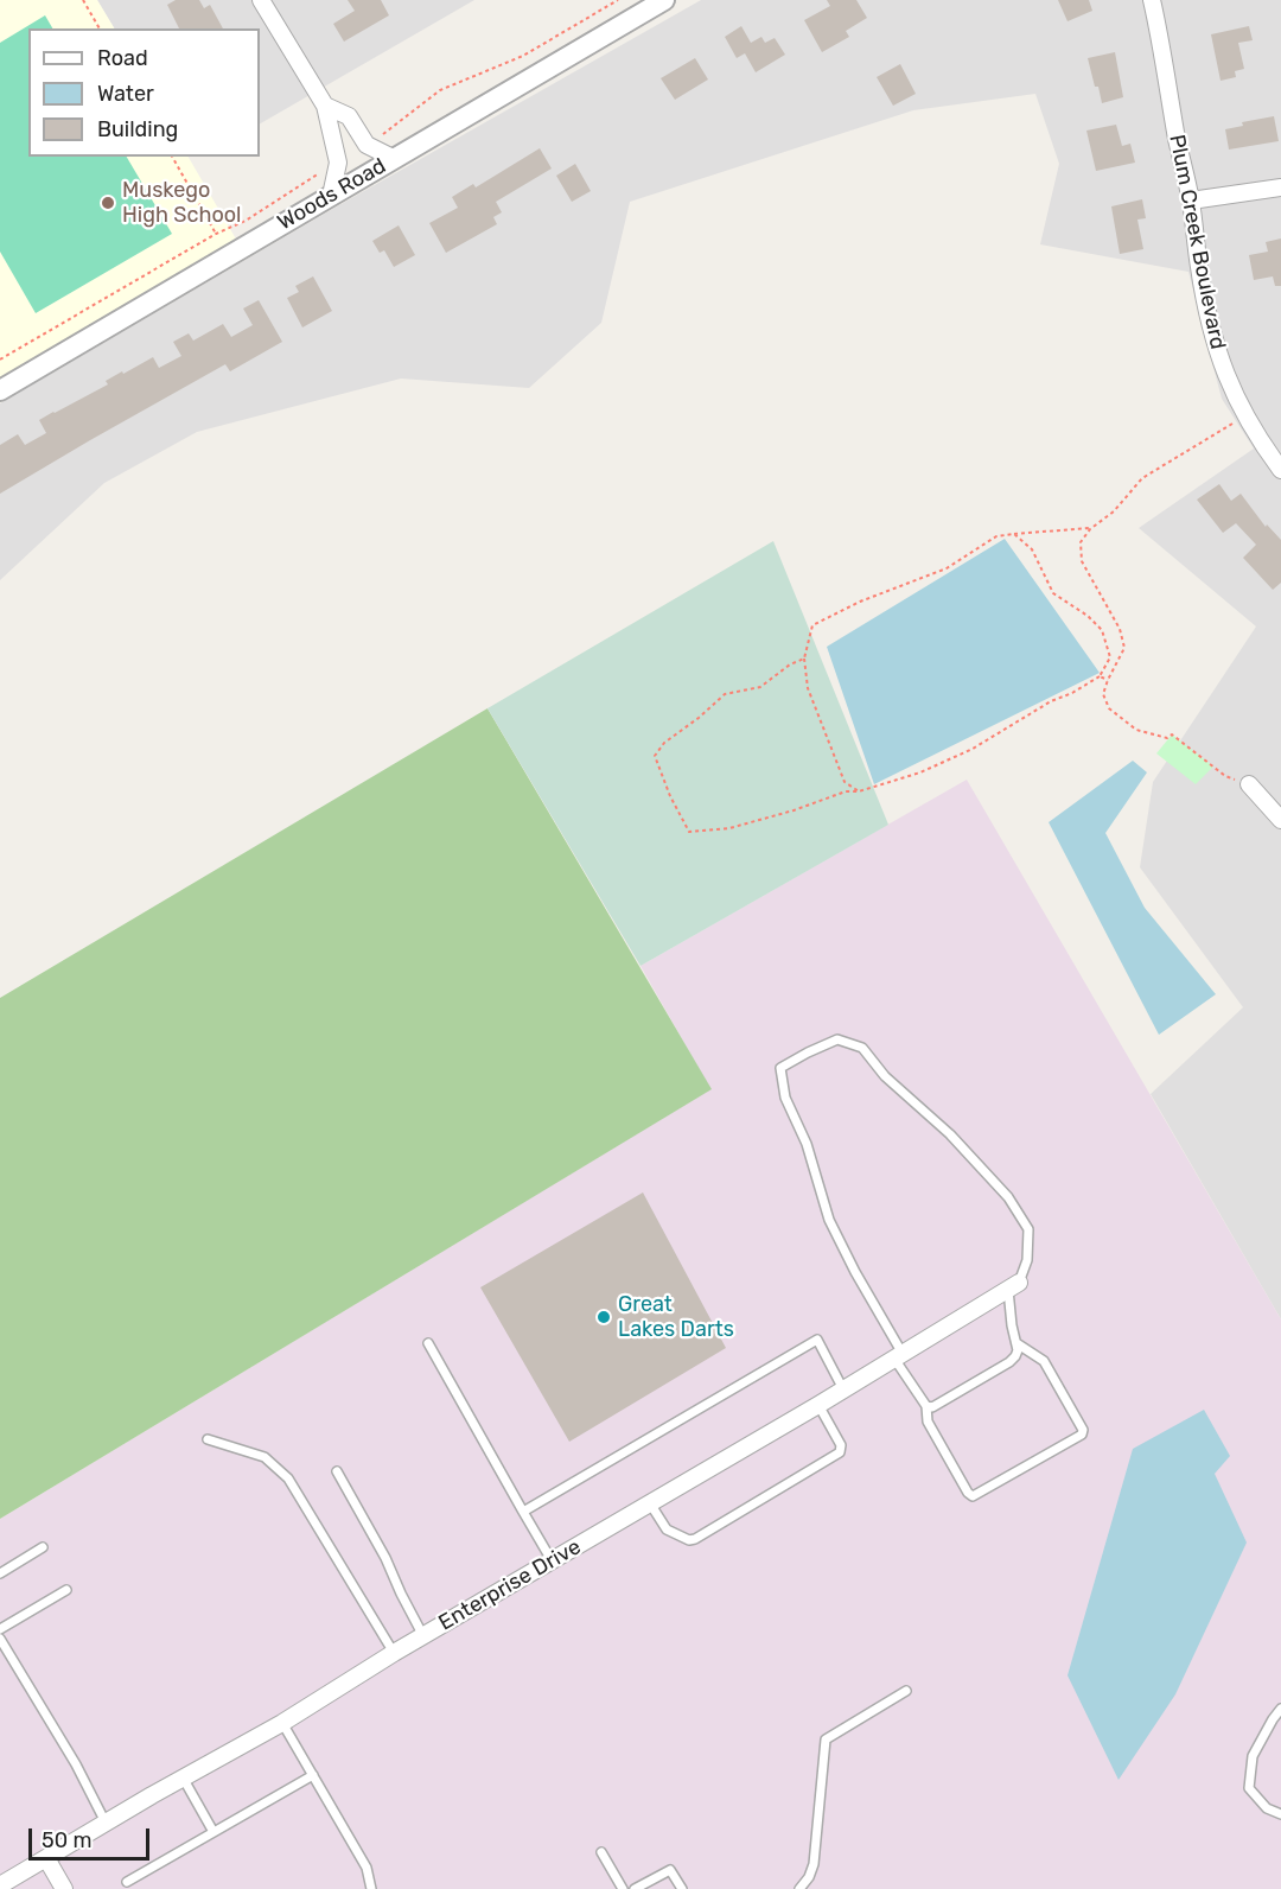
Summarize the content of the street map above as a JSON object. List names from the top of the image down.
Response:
{
  "streets": {
    "street": ["Woods Road", "Plum Creek Boulevard", "Enterprise Drive"]
  },
  "places": ["Muskego High School", "Great Lakes Darts"],
  "legend": ["Road", "Water", "Building"],
  "scale_bar": "50 m"
}
